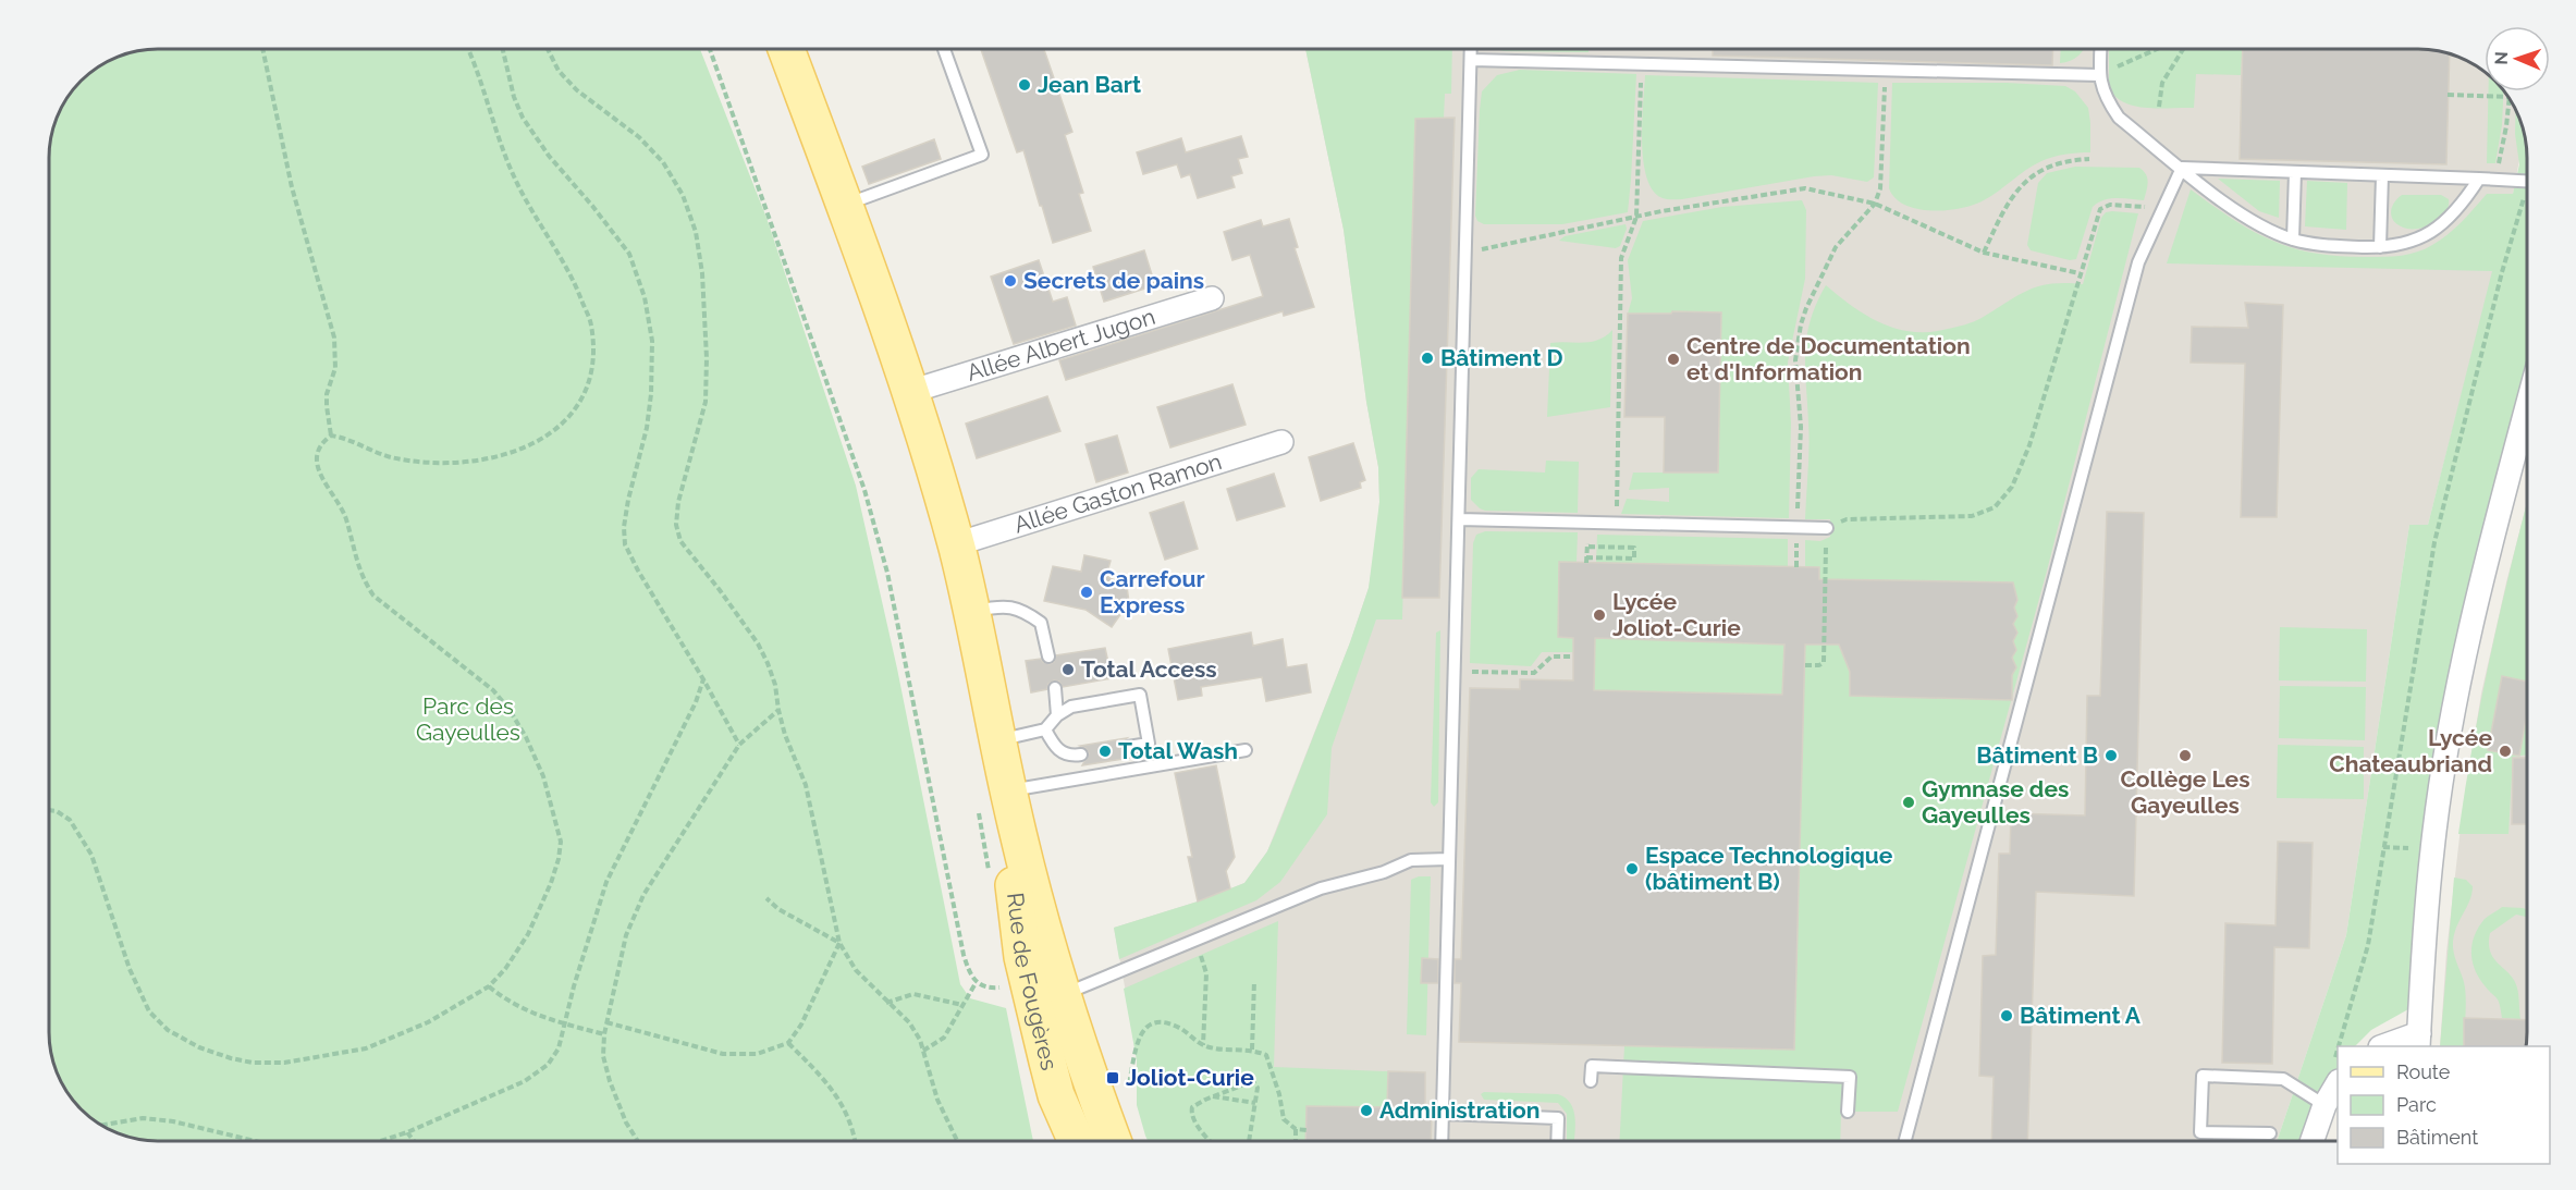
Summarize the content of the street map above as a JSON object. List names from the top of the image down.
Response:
{
  "streets": {
    "main road": ["Rue de Fougères"],
    "street": ["Allée Albert Jugon", "Allée Gaston Ramon"]
  },
  "parks": ["Parc des Gayeulles"],
  "places": {
    "other": [
      "Jean Bart",
      "Secrets de pains",
      "Bâtiment D",
      "Centre de Documentation et d'Information",
      "Carrefour Express",
      "Lycée Joliot-Curie",
      "Total Access",
      "Total Wash",
      "Lycée Chateaubriand",
      "Bâtiment B",
      "Collège Les Gayeulles",
      "Gymnase des Gayeulles",
      "Espace Technologique (bâtiment B)",
      "Bâtiment A",
      "Administration"
    ],
    "transit": ["Joliot-Curie"]
  },
  "legend": ["Route", "Parc", "Bâtiment"],
  "north": "left"
}
